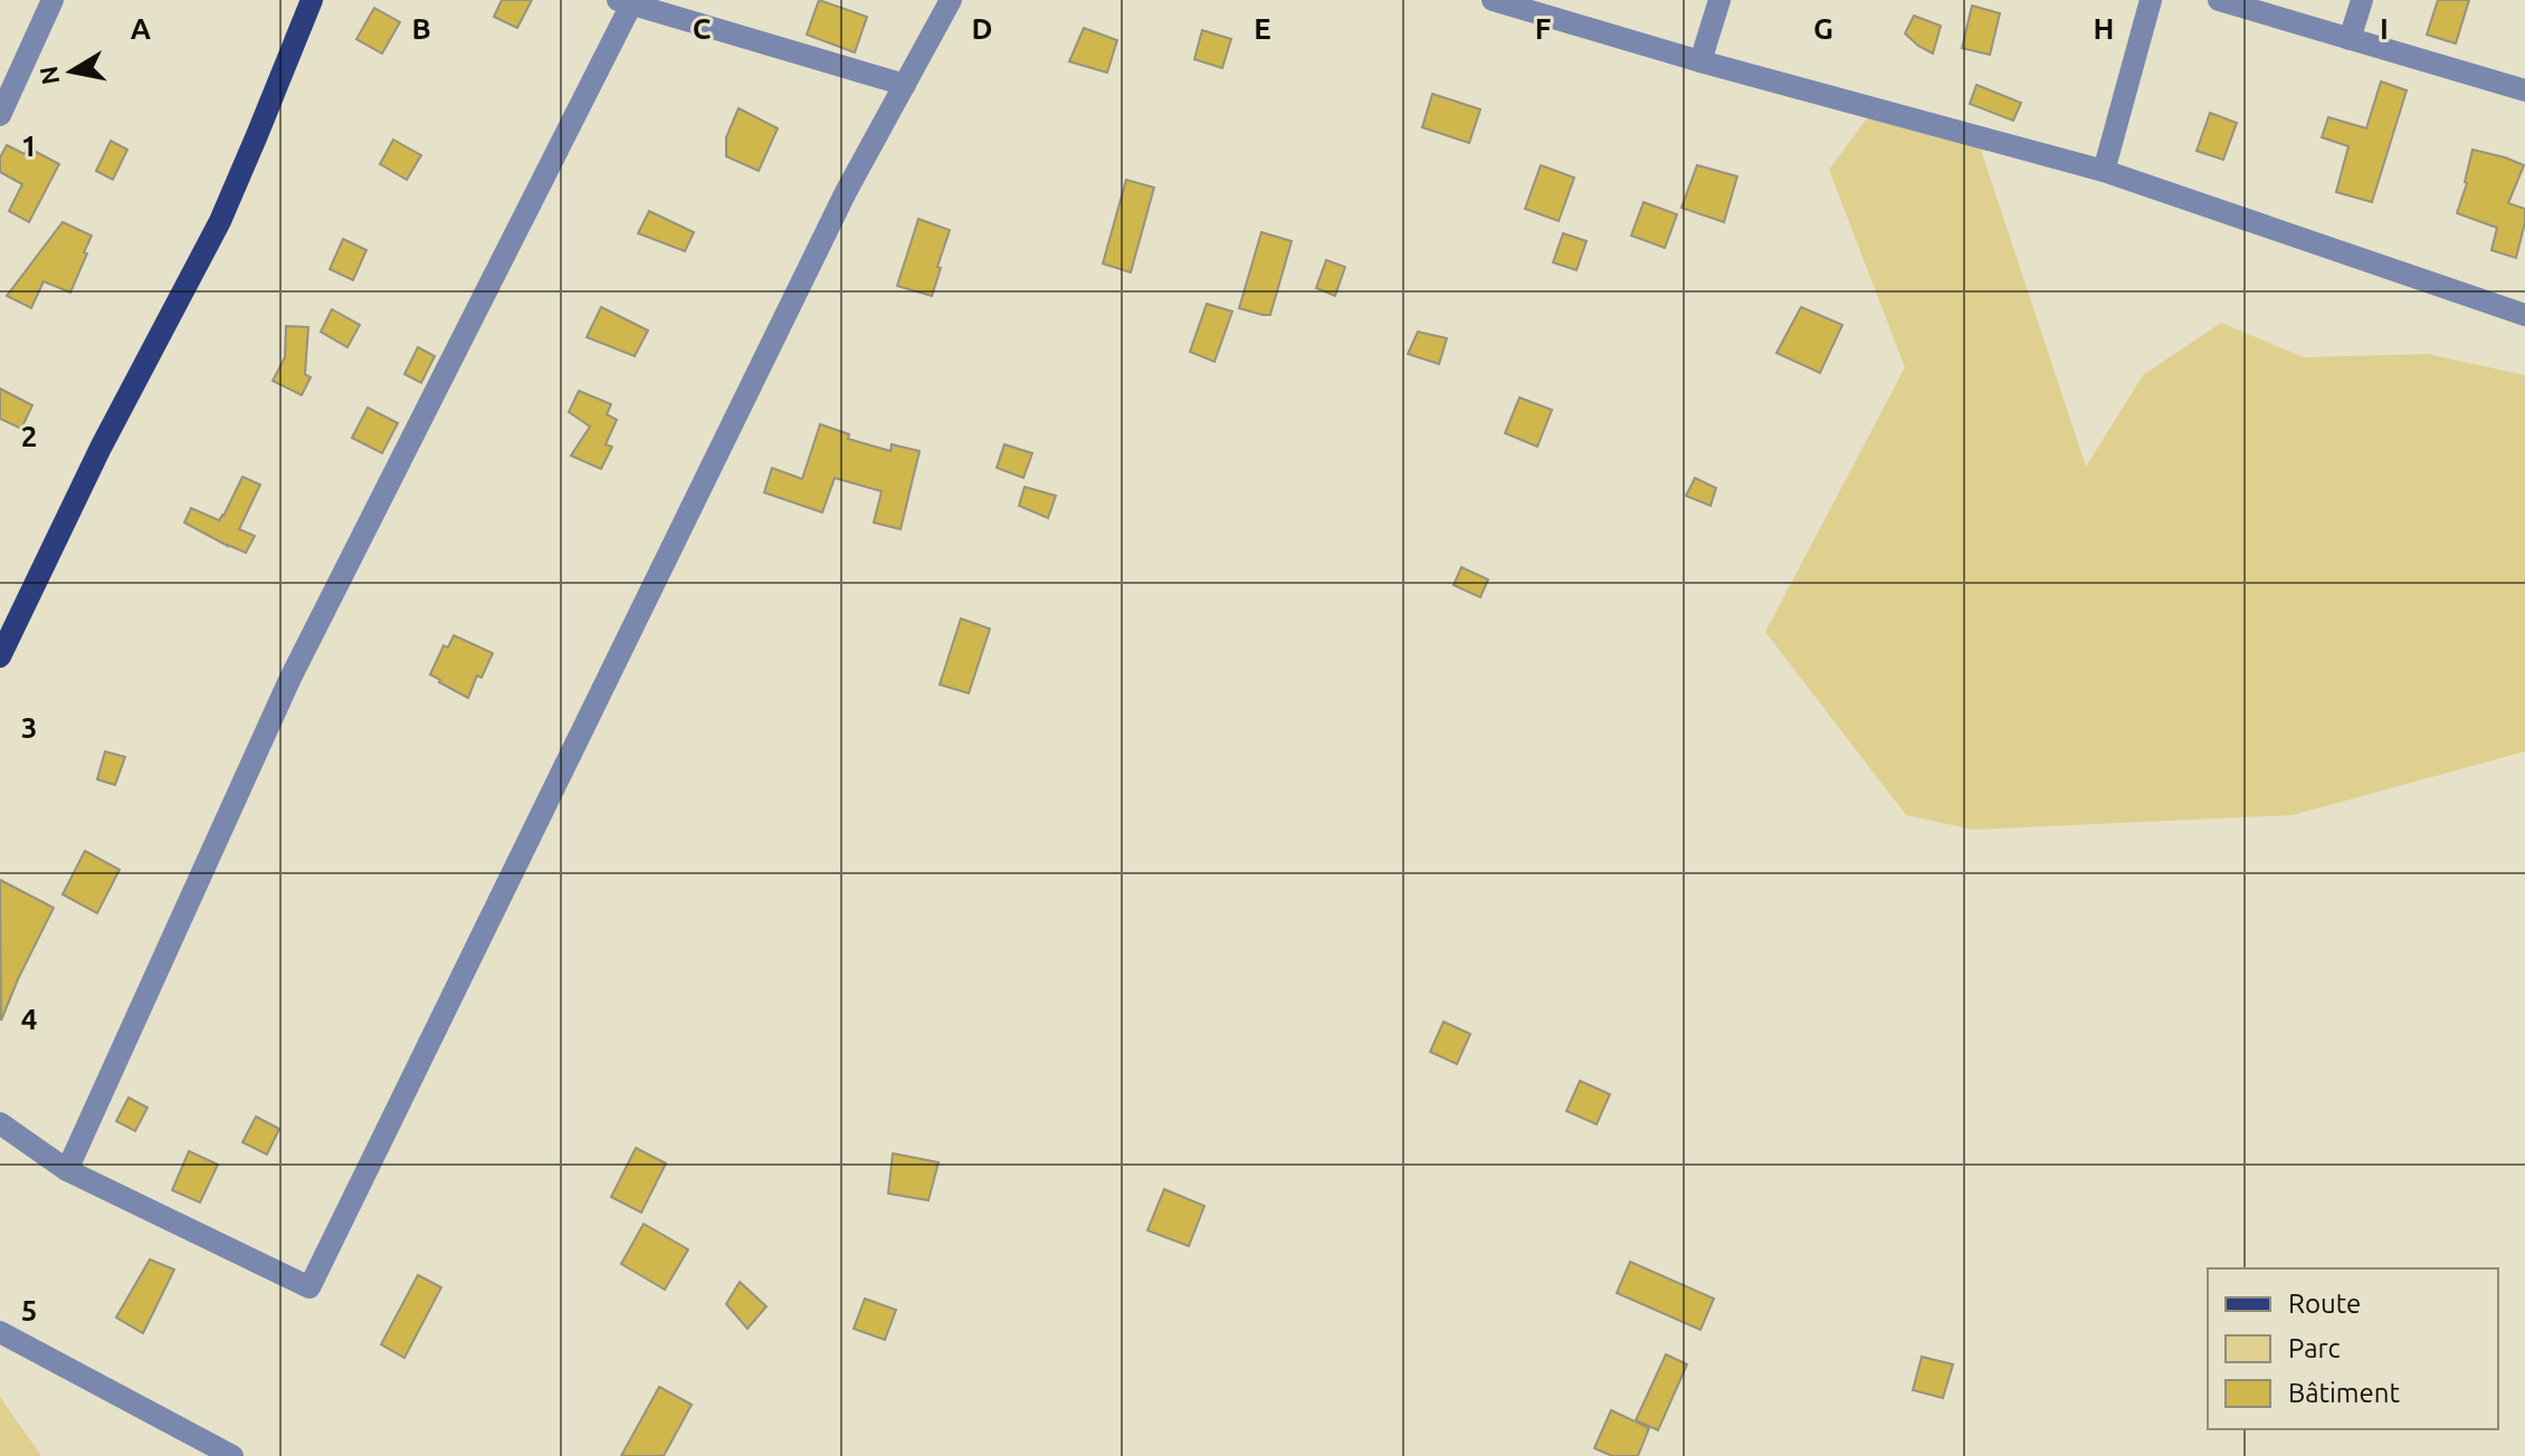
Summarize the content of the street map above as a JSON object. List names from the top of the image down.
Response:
{
  "legend": ["Route", "Parc", "Bâtiment"],
  "north": "left",
  "grid": {
    "columns": [
      "A",
      "B",
      "C",
      "D",
      "E",
      "F",
      "G",
      "H",
      "I"
    ],
    "rows": [
      "1",
      "2",
      "3",
      "4",
      "5"
    ]
  }
}
